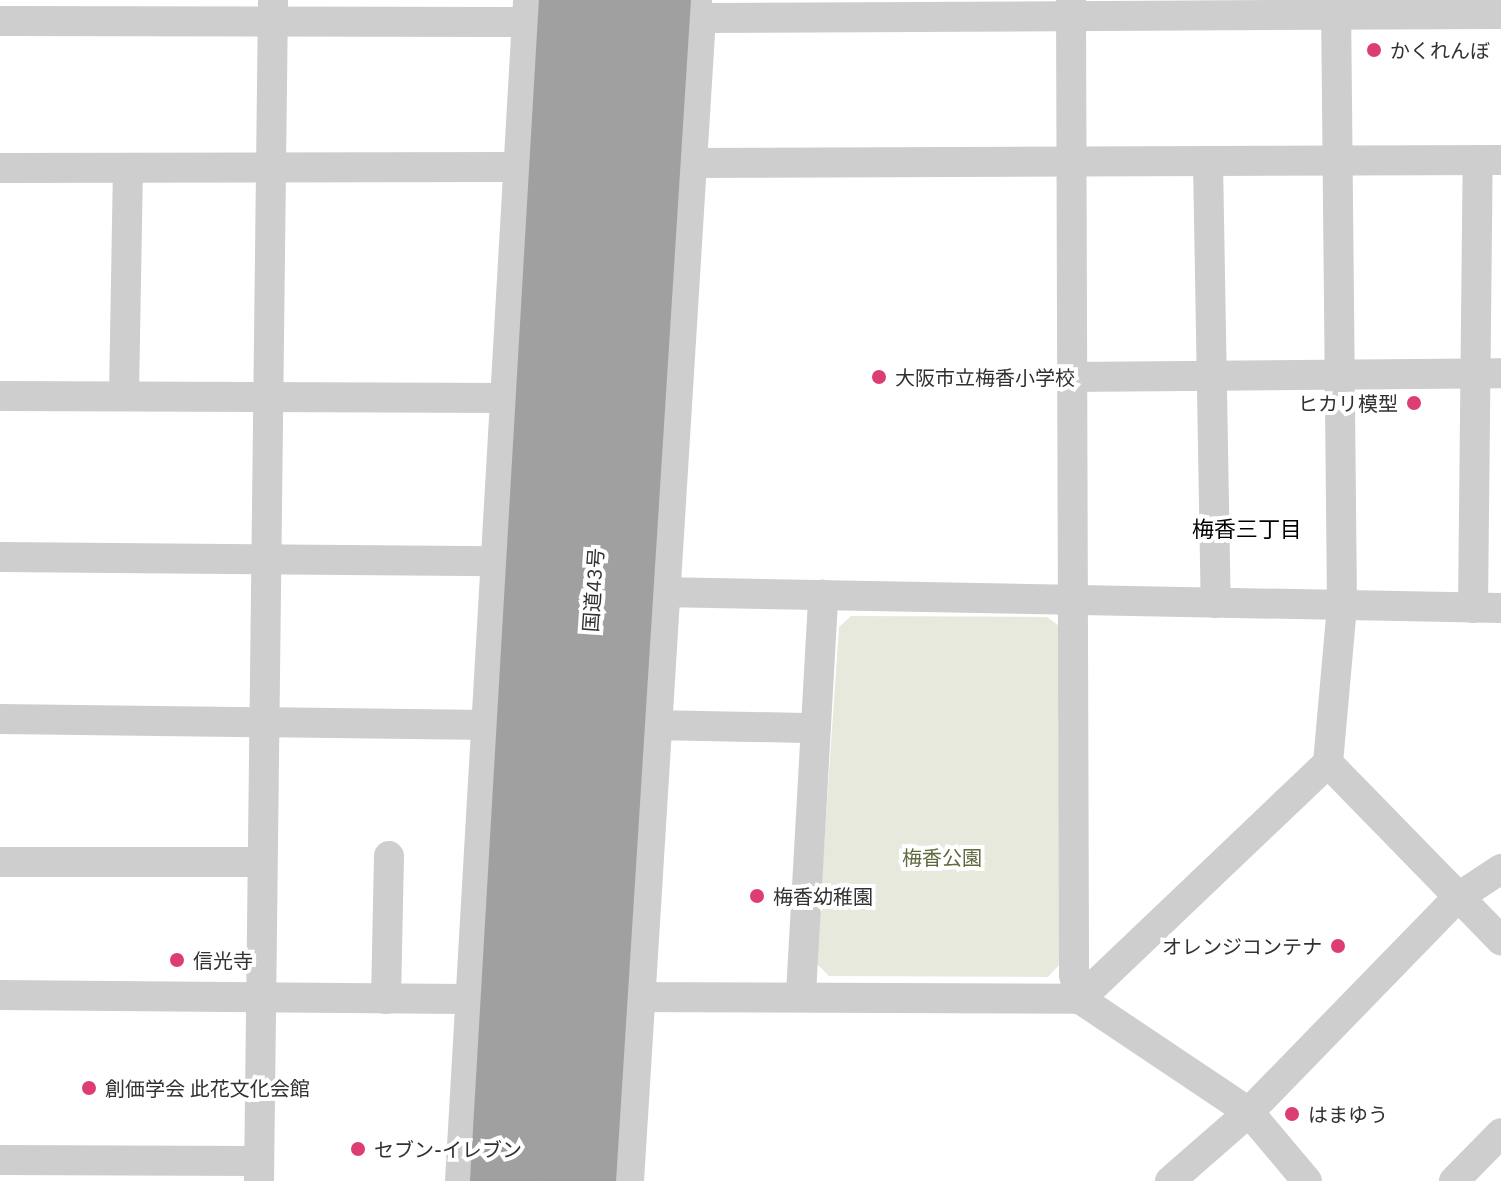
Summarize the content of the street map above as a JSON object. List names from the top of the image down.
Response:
{
  "streets": {
    "highway": ["国道43号"]
  },
  "districts": ["梅香三丁目"],
  "parks": ["梅香公園"],
  "places": [
    "かくれんぼ",
    "大阪市立梅香小学校",
    "ヒカリ模型",
    "梅香幼稚園",
    "オレンジコンテナ",
    "信光寺",
    "創価学会 此花文化会館",
    "はまゆう",
    "セブン-イレブン"
  ]
}
